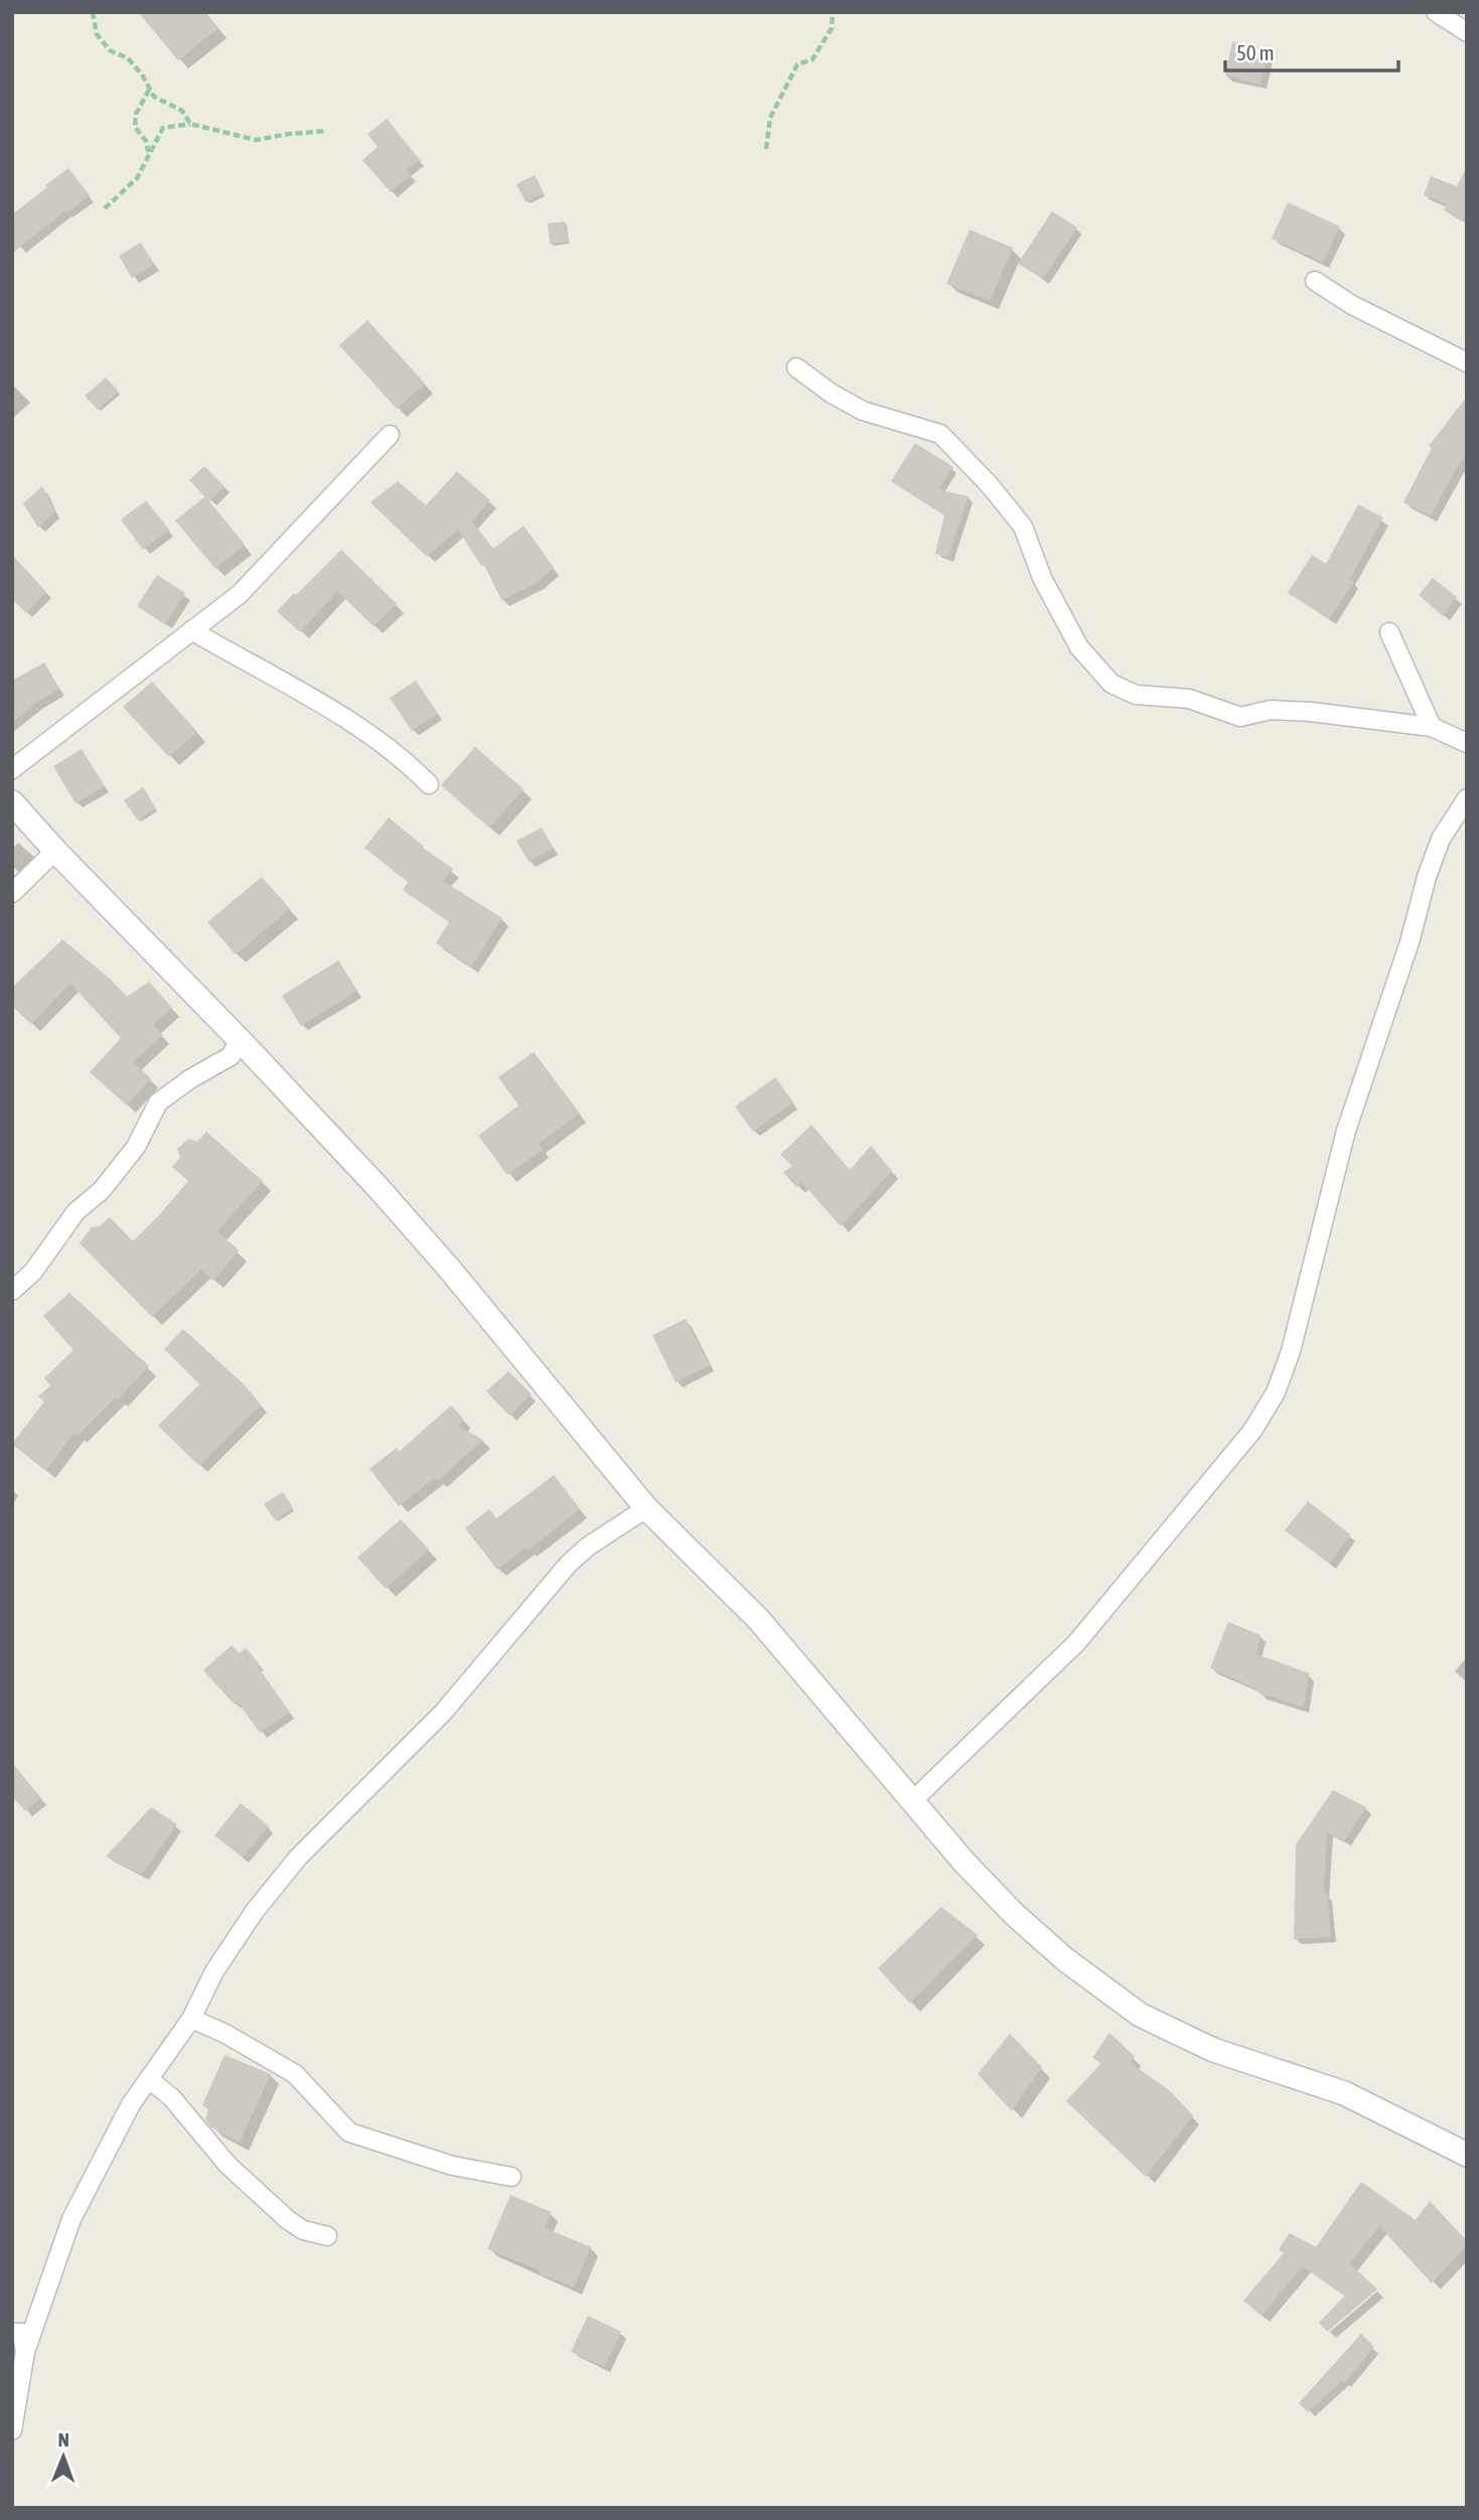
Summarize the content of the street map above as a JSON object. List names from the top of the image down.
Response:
{
  "scale_bar": "50 m",
  "north": "top"
}
